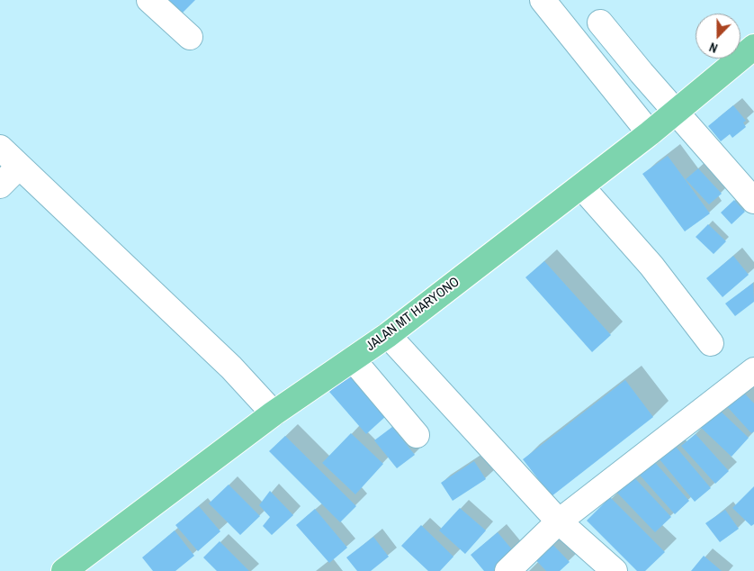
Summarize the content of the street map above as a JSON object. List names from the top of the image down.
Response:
{
  "streets": {
    "main road": ["JALAN MT HARYONO"]
  },
  "north": "bottom"
}
